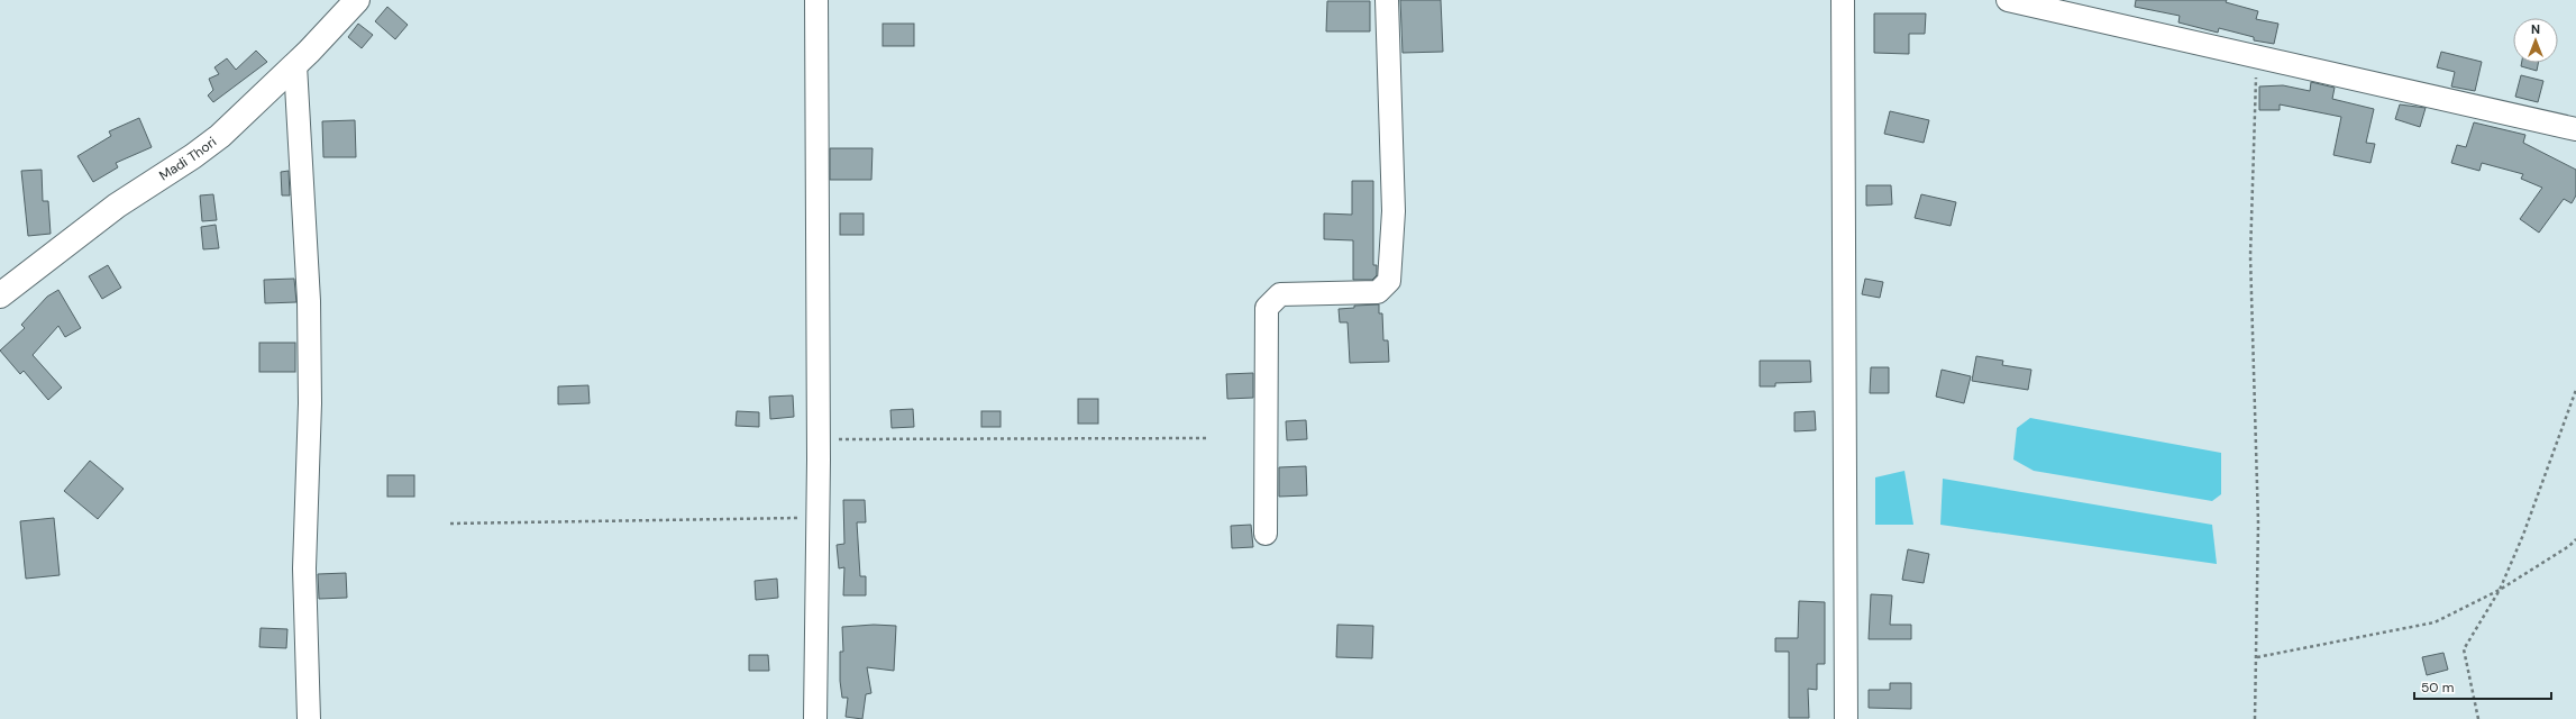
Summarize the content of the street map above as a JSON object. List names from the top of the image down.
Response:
{
  "streets": {
    "main road": ["Madi Thori"]
  },
  "scale_bar": "50 m",
  "north": "top"
}
